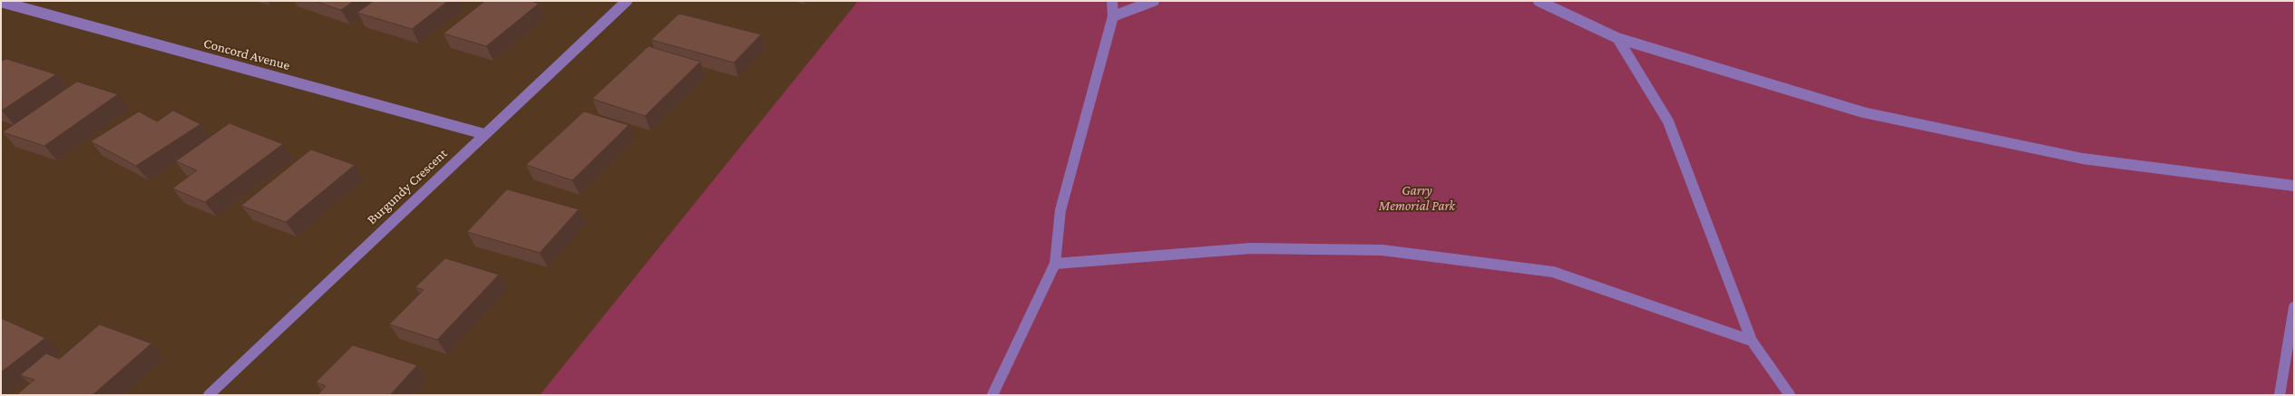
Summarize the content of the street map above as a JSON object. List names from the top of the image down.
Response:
{
  "streets": {
    "street": ["Concord Avenue", "Burgundy Crescent"]
  },
  "crossings": [
    ["Concord Avenue", "Burgundy Crescent"]
  ],
  "parks": ["Garry Memorial Park"]
}
